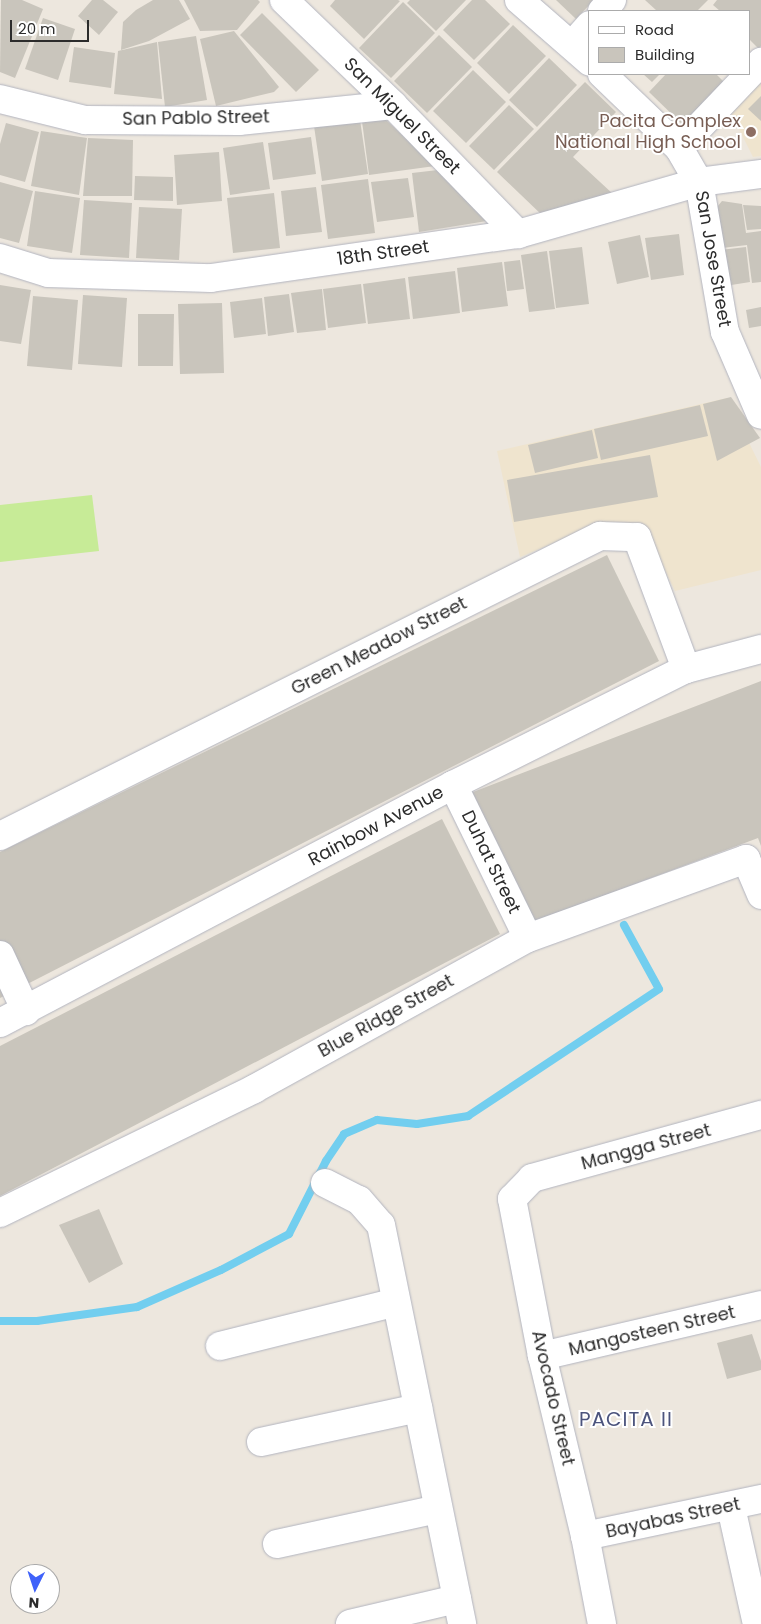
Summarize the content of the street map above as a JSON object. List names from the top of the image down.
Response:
{
  "streets": {
    "street": [
      "San Miguel Street",
      "San Pablo Street",
      "18th Street",
      "San Jose Street",
      "Green Meadow Street",
      "Rainbow Avenue",
      "Duhat Street",
      "Blue Ridge Street",
      "Mangga Street",
      "Mangosteen Street",
      "Avocado Street",
      "Bayabas Street"
    ]
  },
  "crossings": [
    ["San Miguel Street", "San Pablo Street"],
    ["San Miguel Street", "18th Street"],
    ["18th Street", "San Jose Street"],
    ["Green Meadow Street", "Rainbow Avenue"],
    ["Rainbow Avenue", "Duhat Street"],
    ["Duhat Street", "Blue Ridge Street"],
    ["Mangga Street", "Avocado Street"],
    ["Mangosteen Street", "Avocado Street"],
    ["Avocado Street", "Bayabas Street"]
  ],
  "districts": ["PACITA II"],
  "places": ["Pacita Complex National High School"],
  "legend": ["Road", "Building"],
  "scale_bar": "20 m",
  "north": "bottom"
}
